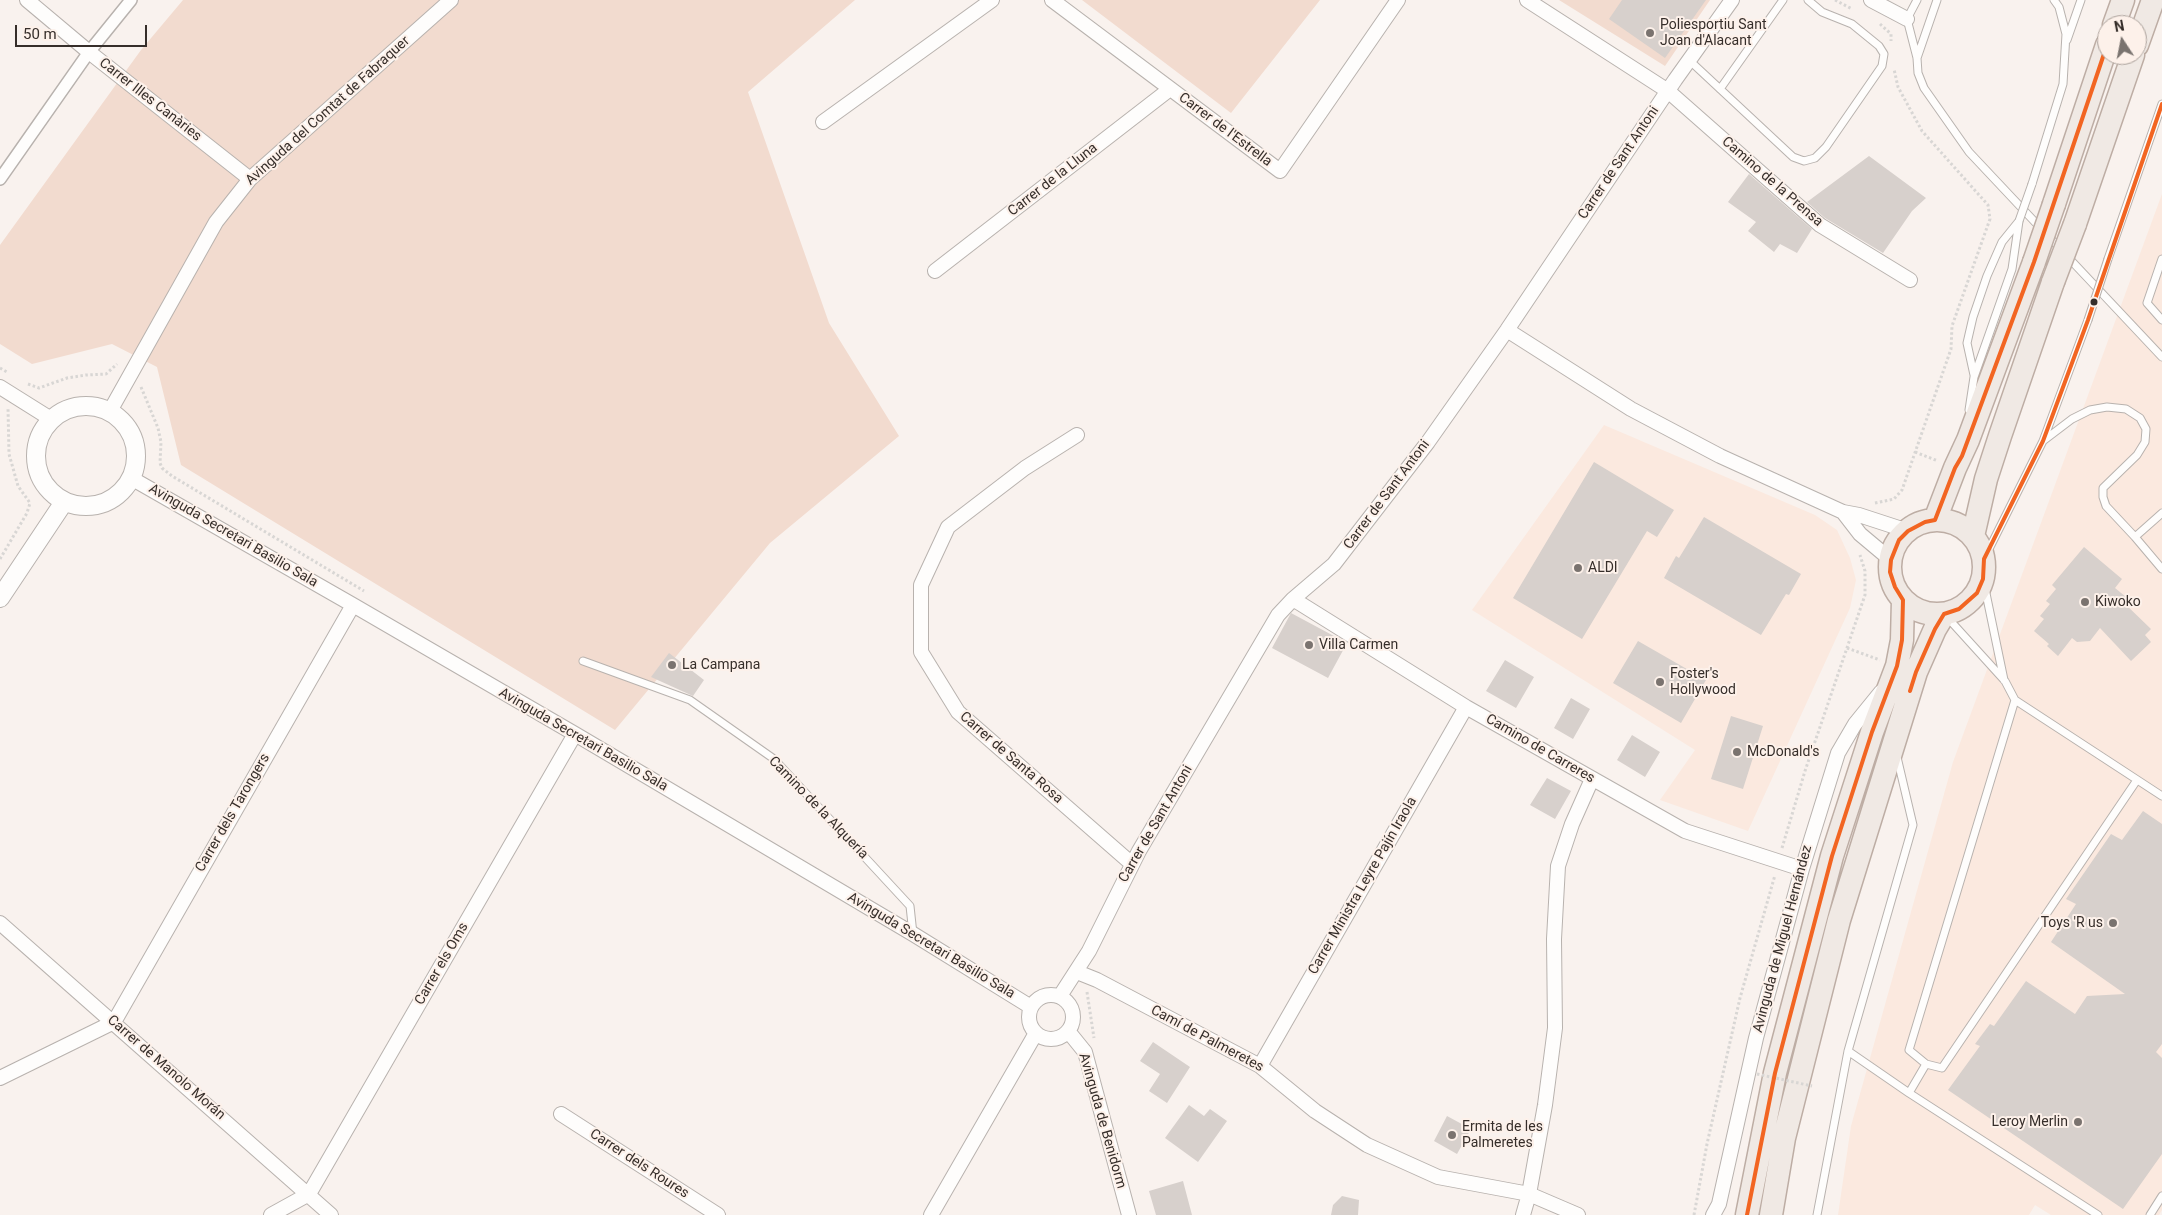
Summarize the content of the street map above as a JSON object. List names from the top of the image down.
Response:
{
  "streets": {
    "street": [
      "Carrer Illes Canàries",
      "Avinguda del Comtat de Fabraquer",
      "Carrer de l'Estrella",
      "Carrer de Sant Antoni",
      "Carrer de la Lluna",
      "Camino de la Prensa",
      "Avinguda Secretari Basilio Sala",
      "Camino de Carreres",
      "Carrer de Santa Rosa",
      "Carrer dels Tarongers",
      "Carrer Ministra Leyre Pajín Iraola",
      "Avinguda de Miguel Hernández",
      "Carrer els Oms",
      "Camí de Palmeretes",
      "Carrer de Manolo Morán",
      "Avinguda de Benidorm",
      "Carrer dels Roures"
    ],
    "lane": ["Camino de la Alquería"]
  },
  "crossings": [
    ["Carrer Illes Canàries", "Avinguda del Comtat de Fabraquer"],
    ["Avinguda del Comtat de Fabraquer", "Avinguda Secretari Basilio Sala"],
    ["Carrer de l'Estrella", "Carrer de la Lluna"],
    ["Carrer de Sant Antoni", "Camino de la Prensa"],
    ["Carrer de Sant Antoni", "Avinguda Secretari Basilio Sala"],
    ["Carrer de Sant Antoni", "Camino de Carreres"],
    ["Carrer de Sant Antoni", "Carrer de Santa Rosa"],
    ["Carrer de Sant Antoni", "Camí de Palmeretes"],
    ["Carrer de Sant Antoni", "Avinguda de Benidorm"],
    ["Avinguda Secretari Basilio Sala", "Camino de la Alquería"],
    ["Avinguda Secretari Basilio Sala", "Carrer dels Tarongers"],
    ["Avinguda Secretari Basilio Sala", "Carrer els Oms"],
    ["Avinguda Secretari Basilio Sala", "Avinguda de Benidorm"],
    ["Camino de Carreres", "Carrer Ministra Leyre Pajín Iraola"],
    ["Camino de Carreres", "Avinguda de Miguel Hernández"],
    ["Carrer dels Tarongers", "Carrer de Manolo Morán"],
    ["Carrer Ministra Leyre Pajín Iraola", "Camí de Palmeretes"],
    ["Carrer els Oms", "Carrer de Manolo Morán"]
  ],
  "places": [
    "Poliesportiu Sant Joan d'Alacant",
    "ALDI",
    "Kiwoko",
    "Villa Carmen",
    "La Campana",
    "Foster's Hollywood",
    "McDonald's",
    "Toys 'R us",
    "Leroy Merlin",
    "Ermita de les Palmeretes"
  ],
  "scale_bar": "50 m",
  "north": "top"
}
